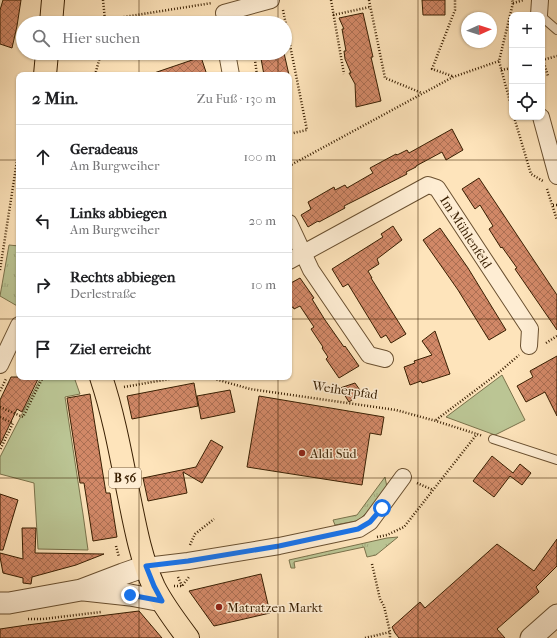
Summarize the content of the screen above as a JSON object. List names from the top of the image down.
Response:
{
  "streets": {
    "main road": ["B 56"],
    "street": ["Im Mühlenfeld"],
    "path": ["Weiherpfad"]
  },
  "places": ["Aldi Süd", "Matratzen Markt"],
  "north": "right",
  "page": {
    "map_buttons": ["+", "−"],
    "search": "Hier suchen",
    "heading": ["2 Min.", "Zu Fuß · 130 m"],
    "list": [
      ["Geradeaus", "Am Burgweiher", "100 m"],
      ["Links abbiegen", "Am Burgweiher", "20 m"],
      ["Rechts abbiegen", "Derlestraße", "10 m"],
      "Ziel erreicht"
    ]
  }
}
